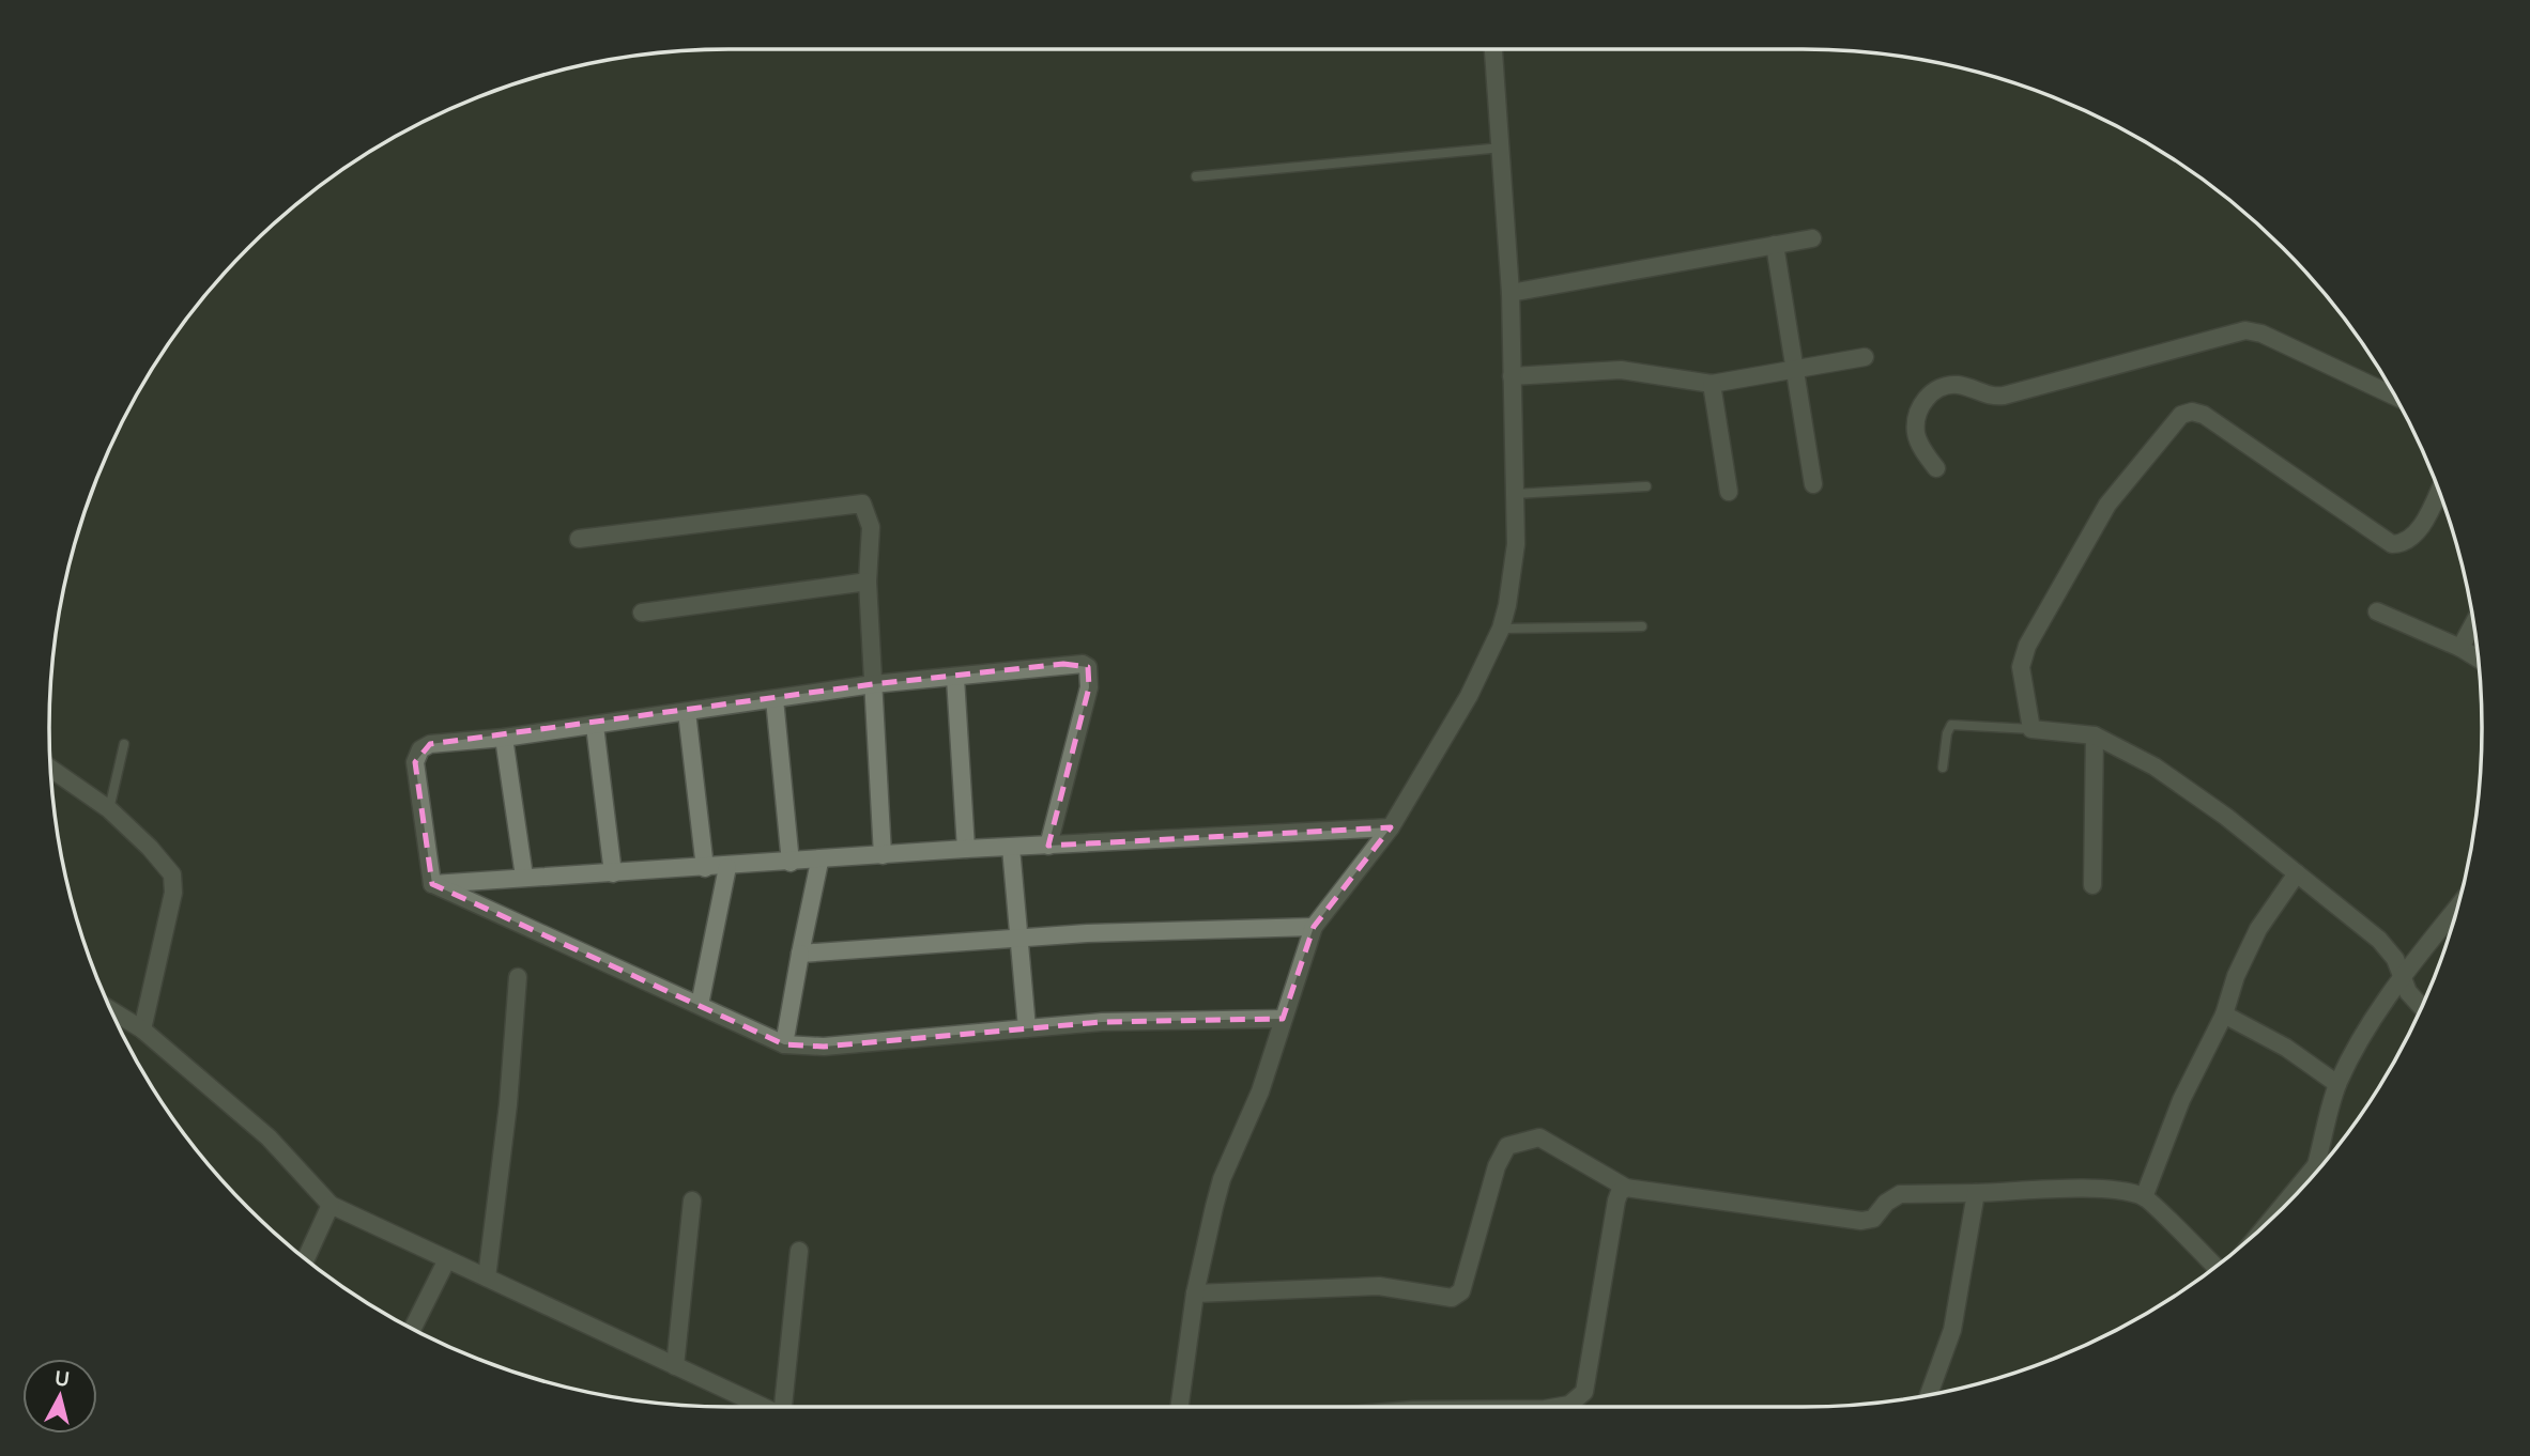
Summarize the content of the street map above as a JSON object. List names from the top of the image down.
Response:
{
  "north": "top"
}
